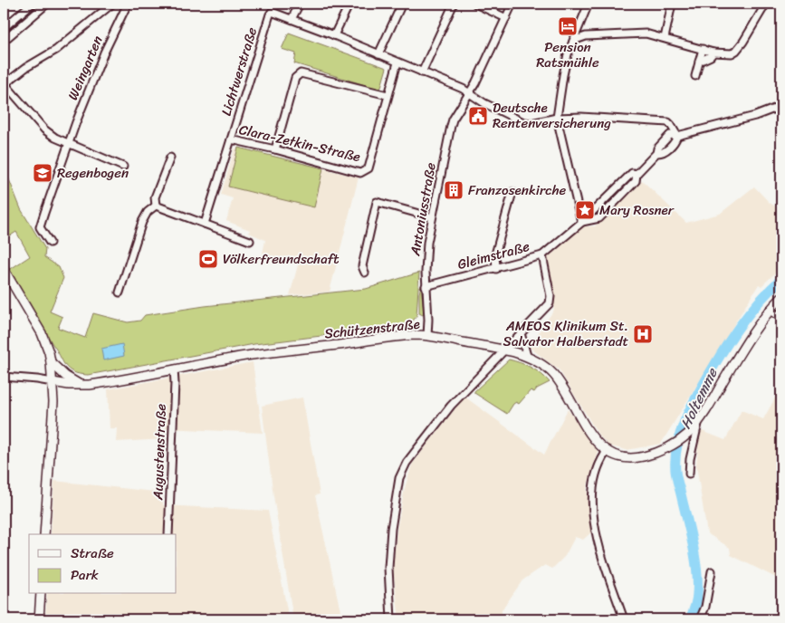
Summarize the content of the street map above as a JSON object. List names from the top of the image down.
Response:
{
  "streets": {
    "main road": ["Schützenstraße"],
    "street": [
      "Weingarten",
      "Lichtwerstraße",
      "Clara-Zetkin-Straße",
      "Antoniusstraße",
      "Gleimstraße",
      "Augustenstraße"
    ]
  },
  "crossings": [
    ["Lichtwerstraße", "Clara-Zetkin-Straße"],
    ["Antoniusstraße", "Gleimstraße"],
    ["Antoniusstraße", "Schützenstraße"],
    ["Schützenstraße", "Augustenstraße"]
  ],
  "water": ["Holtemme"],
  "places": {
    "hotel": ["Pension Ratsmühle"],
    "public building": ["Deutsche Rentenversicherung"],
    "school or university": ["Regenbogen"],
    "building": ["Franzosenkirche"],
    "place": ["Mary Rosner"],
    "sports": ["Völkerfreundschaft"],
    "hospital": ["AMEOS Klinikum St. Salvator Halberstadt"]
  },
  "legend": ["Straße", "Park"]
}
